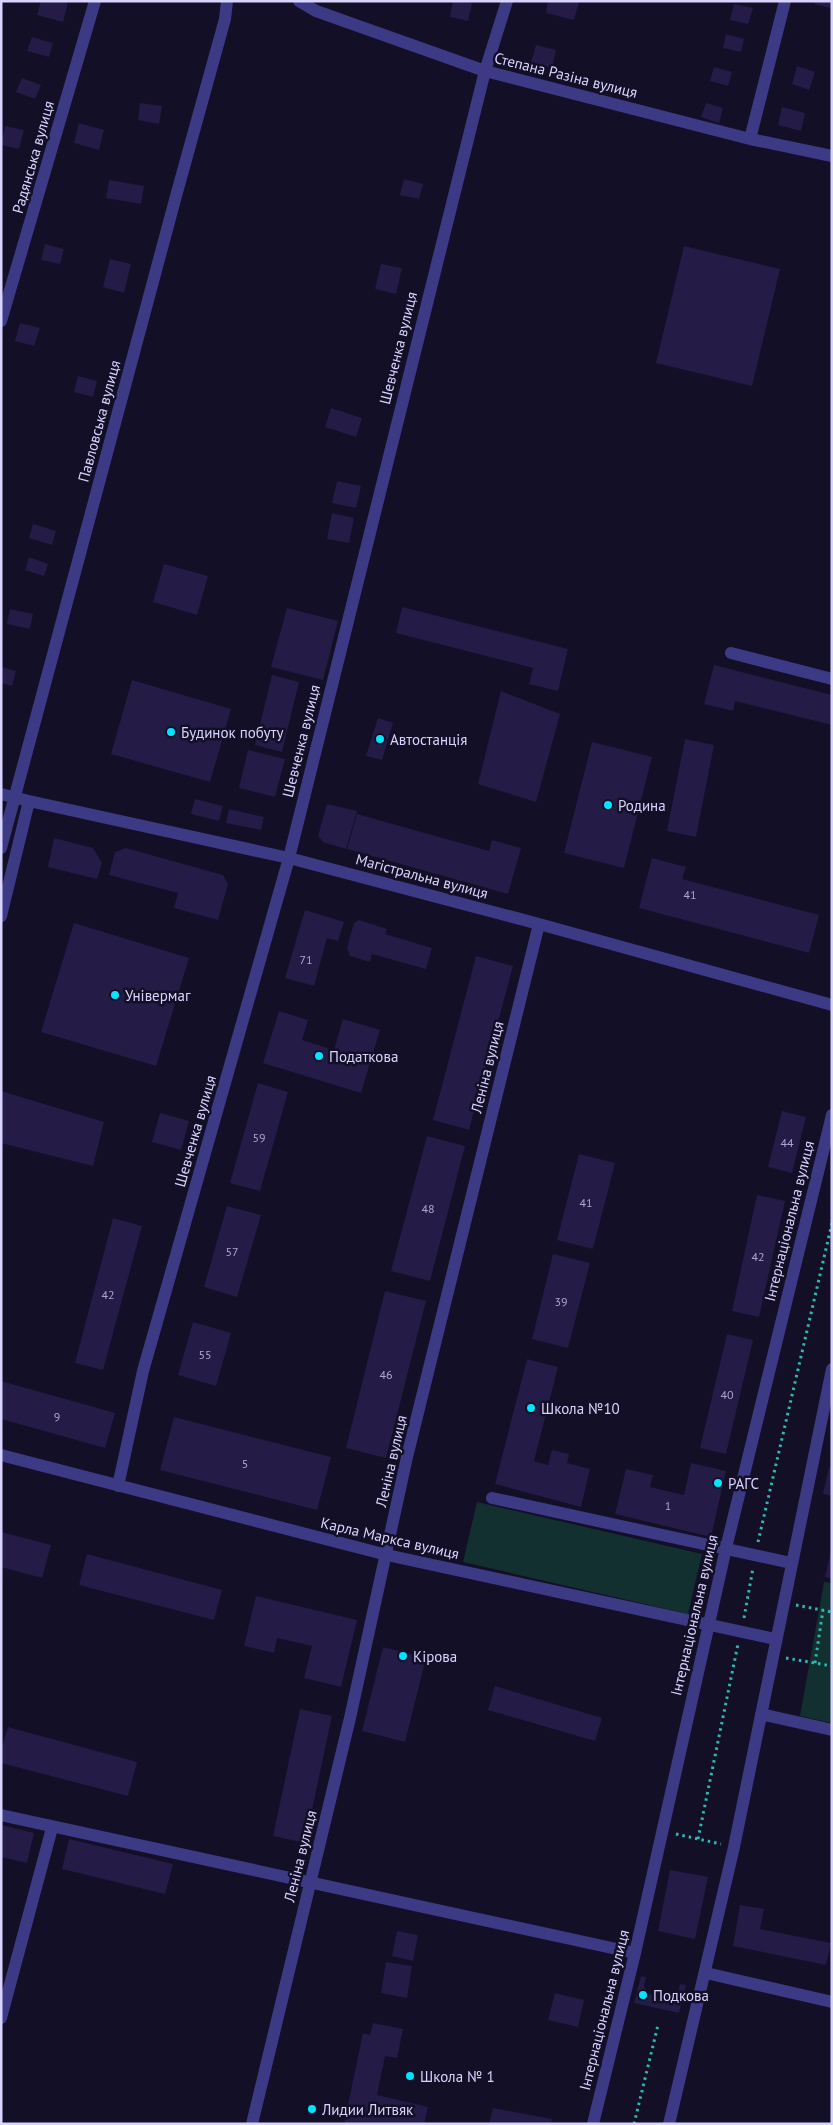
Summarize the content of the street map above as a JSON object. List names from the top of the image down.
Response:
{
  "streets": {
    "street": [
      "Степана Разіна вулиця",
      "Радянська вулиця",
      "Шевченка вулиця",
      "Павловська вулиця",
      "Магістральна вулиця",
      "Леніна вулиця",
      "Інтернаціональна вулиця",
      "Карла Маркса вулиця"
    ]
  },
  "crossings": [
    ["Степана Разіна вулиця", "Шевченка вулиця"],
    ["Шевченка вулиця", "Магістральна вулиця"],
    ["Шевченка вулиця", "Карла Маркса вулиця"],
    ["Павловська вулиця", "Магістральна вулиця"],
    ["Магістральна вулиця", "Леніна вулиця"],
    ["Леніна вулиця", "Карла Маркса вулиця"],
    ["Інтернаціональна вулиця", "Карла Маркса вулиця"]
  ],
  "places": [
    "Будинок побуту",
    "Автостанція",
    "Родина",
    "Універмаг",
    "Податкова",
    "Школа №10",
    "РАГС",
    "Кірова",
    "Подкова",
    "Школа № 1",
    "Лидии Литвяк"
  ],
  "house_numbers": [
    "41",
    "71",
    "59",
    "44",
    "41",
    "48",
    "57",
    "42",
    "42",
    "39",
    "55",
    "46",
    "40",
    "9",
    "5",
    "1"
  ]
}
